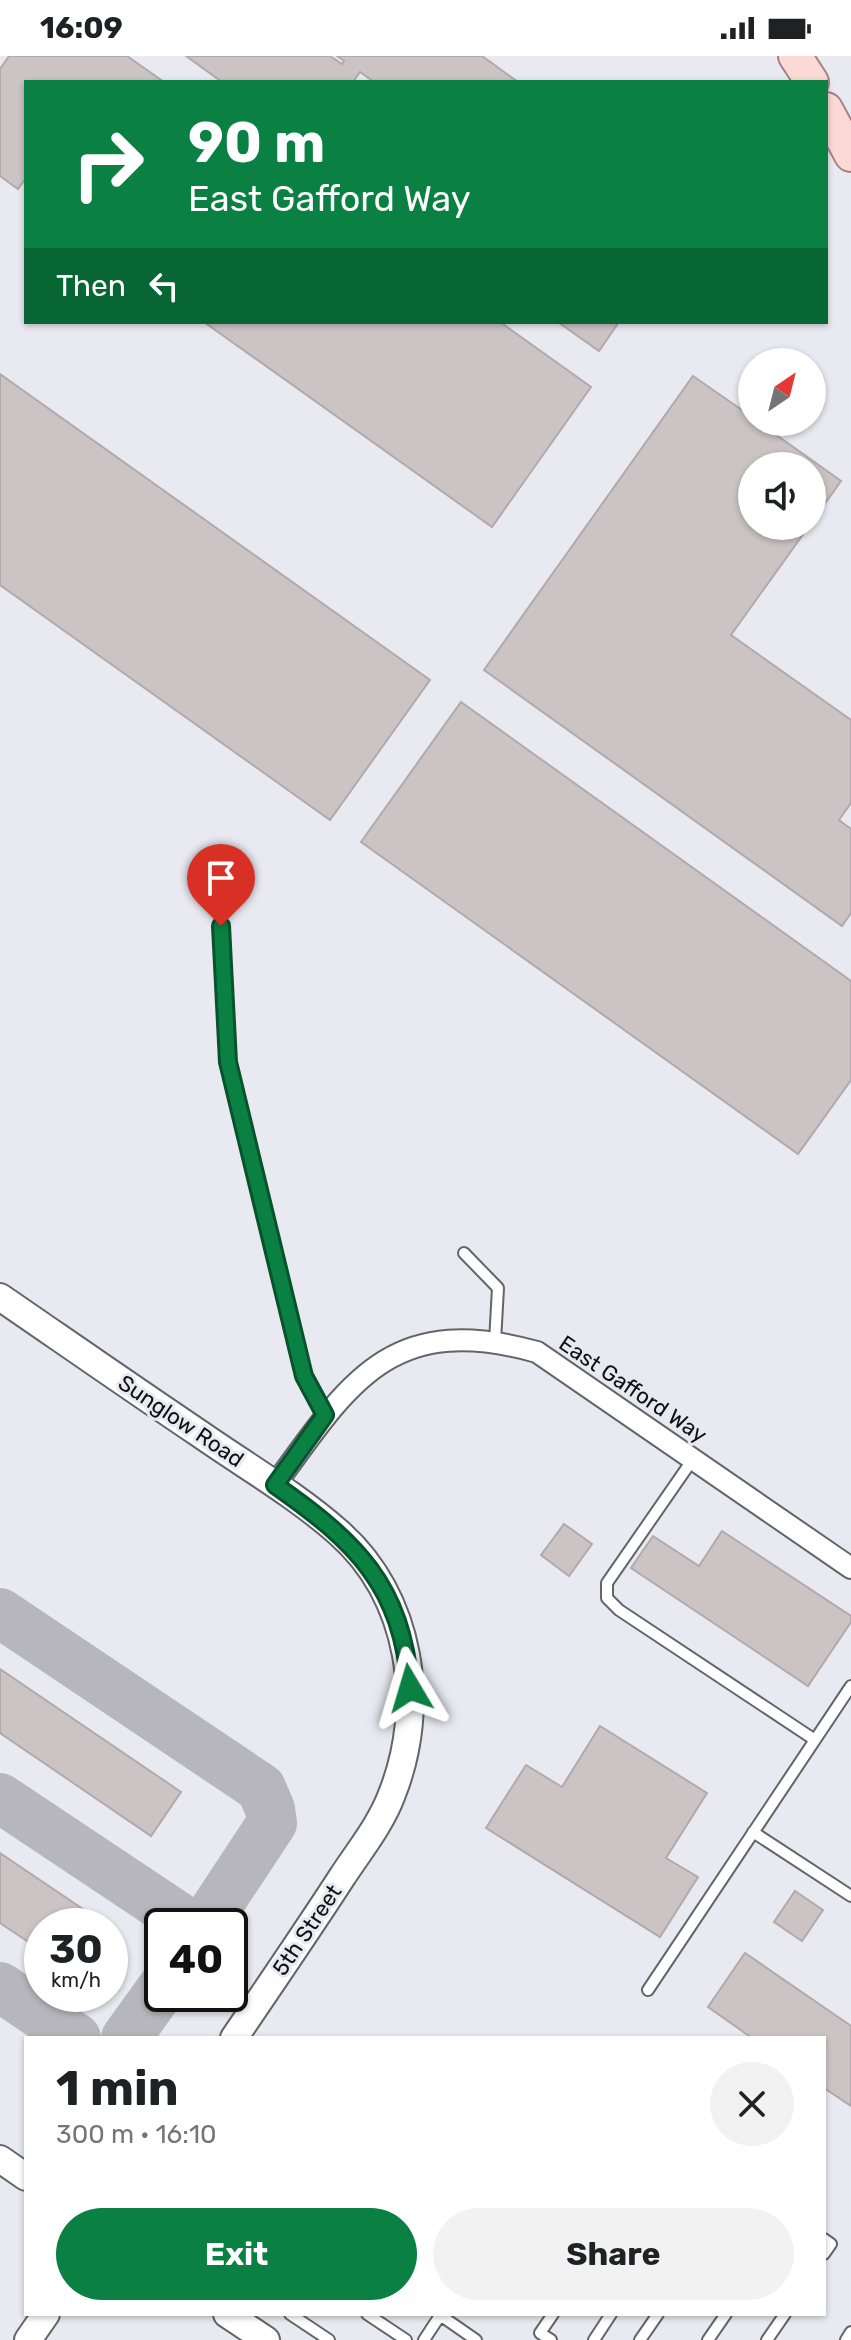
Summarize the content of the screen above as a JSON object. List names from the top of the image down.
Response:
{
  "streets": {
    "street": ["East Gafford Way", "Sunglow Road", "5th Street"]
  },
  "crossings": [
    ["East Gafford Way", "Sunglow Road"],
    ["Sunglow Road", "5th Street"]
  ],
  "north": "top right",
  "page": {
    "status": "16:09",
    "turn": ["90 m", "East Gafford Way"],
    "then": "Then",
    "speed": "30 km/h",
    "limit": "40",
    "heading": ["1 min", "300 m · 16:10"],
    "buttons": ["Exit", "Share"]
  }
}
